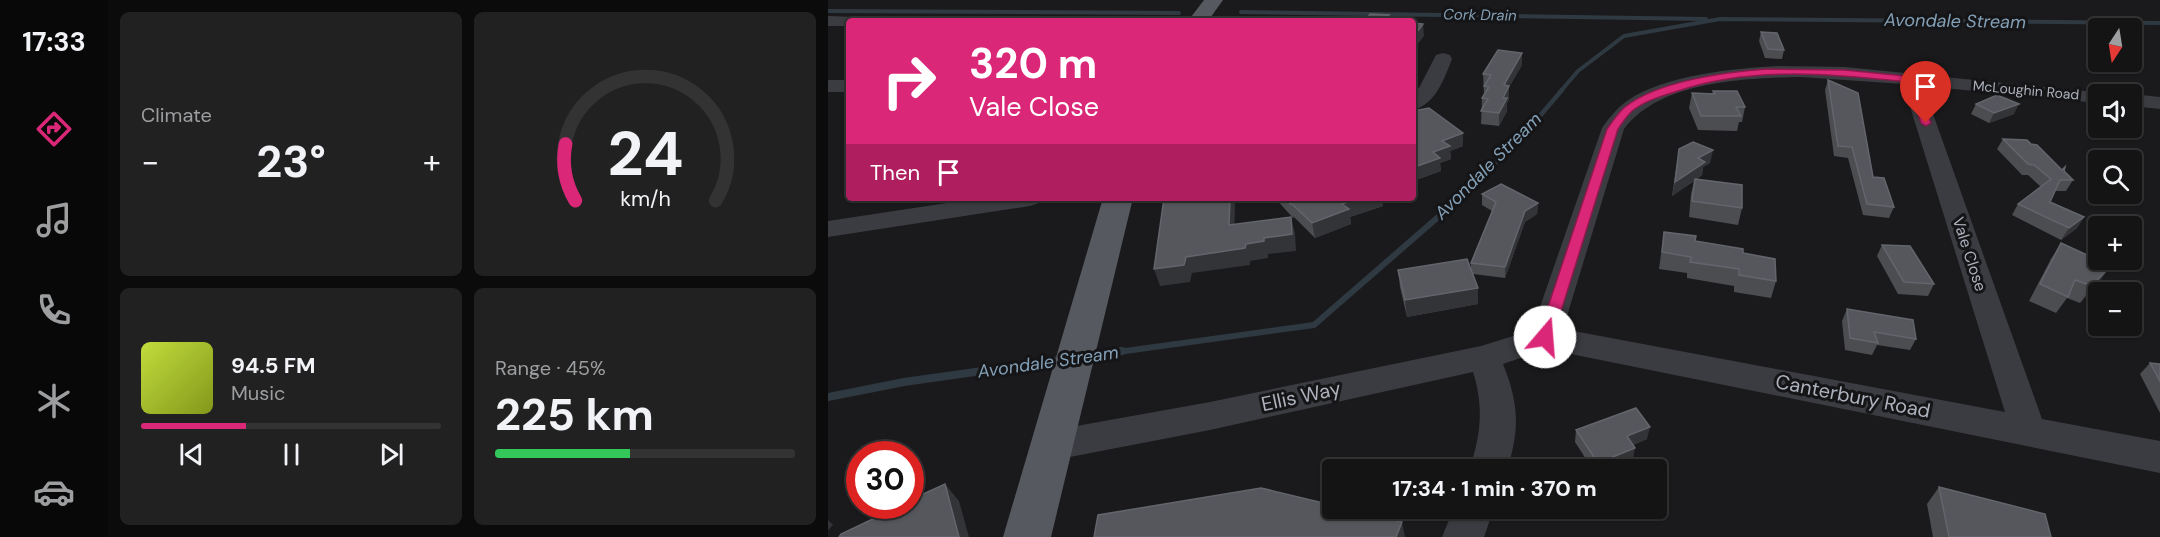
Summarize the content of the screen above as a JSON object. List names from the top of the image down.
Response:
{
  "streets": {
    "street": [
      "McLoughin Road",
      "Vale Close",
      "Ellis Way",
      "Canterbury Road"
    ]
  },
  "crossings": [
    ["McLoughin Road", "Vale Close"],
    ["McLoughin Road", "Ellis Way"],
    ["McLoughin Road", "Canterbury Road"],
    ["Vale Close", "Canterbury Road"],
    ["Ellis Way", "Canterbury Road"]
  ],
  "water": ["Cork Drain", "Avondale Stream"],
  "north": "bottom",
  "page": {
    "tabs": "17:33",
    "tile": [
      "Climate",
      ["Range · 45%", "225 km"]
    ],
    "map_buttons": ["+", "−"],
    "turn": ["320 m", "Vale Close"],
    "heat": ["−", "23°", "+"],
    "then": "Then",
    "song": ["94.5 FM", "Music"],
    "limit": "30",
    "trip": "17:34 · 1 min · 370 m",
    "gauge": ["24", "km/h"]
  }
}
